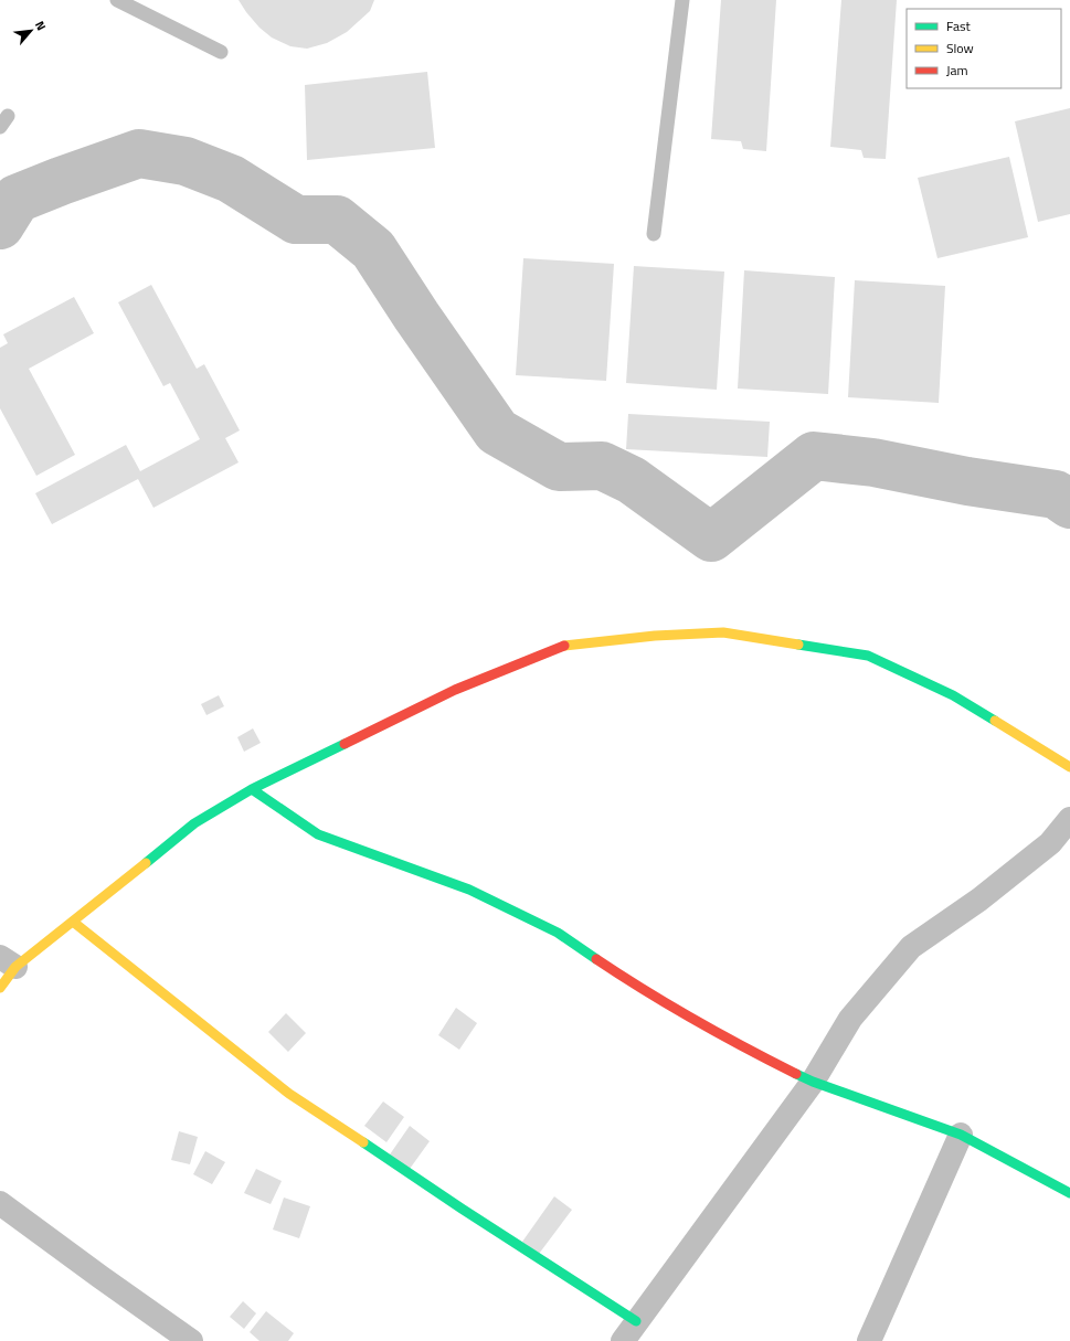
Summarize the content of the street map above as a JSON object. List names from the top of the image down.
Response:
{
  "legend": ["Fast", "Slow", "Jam"],
  "north": "top right"
}
